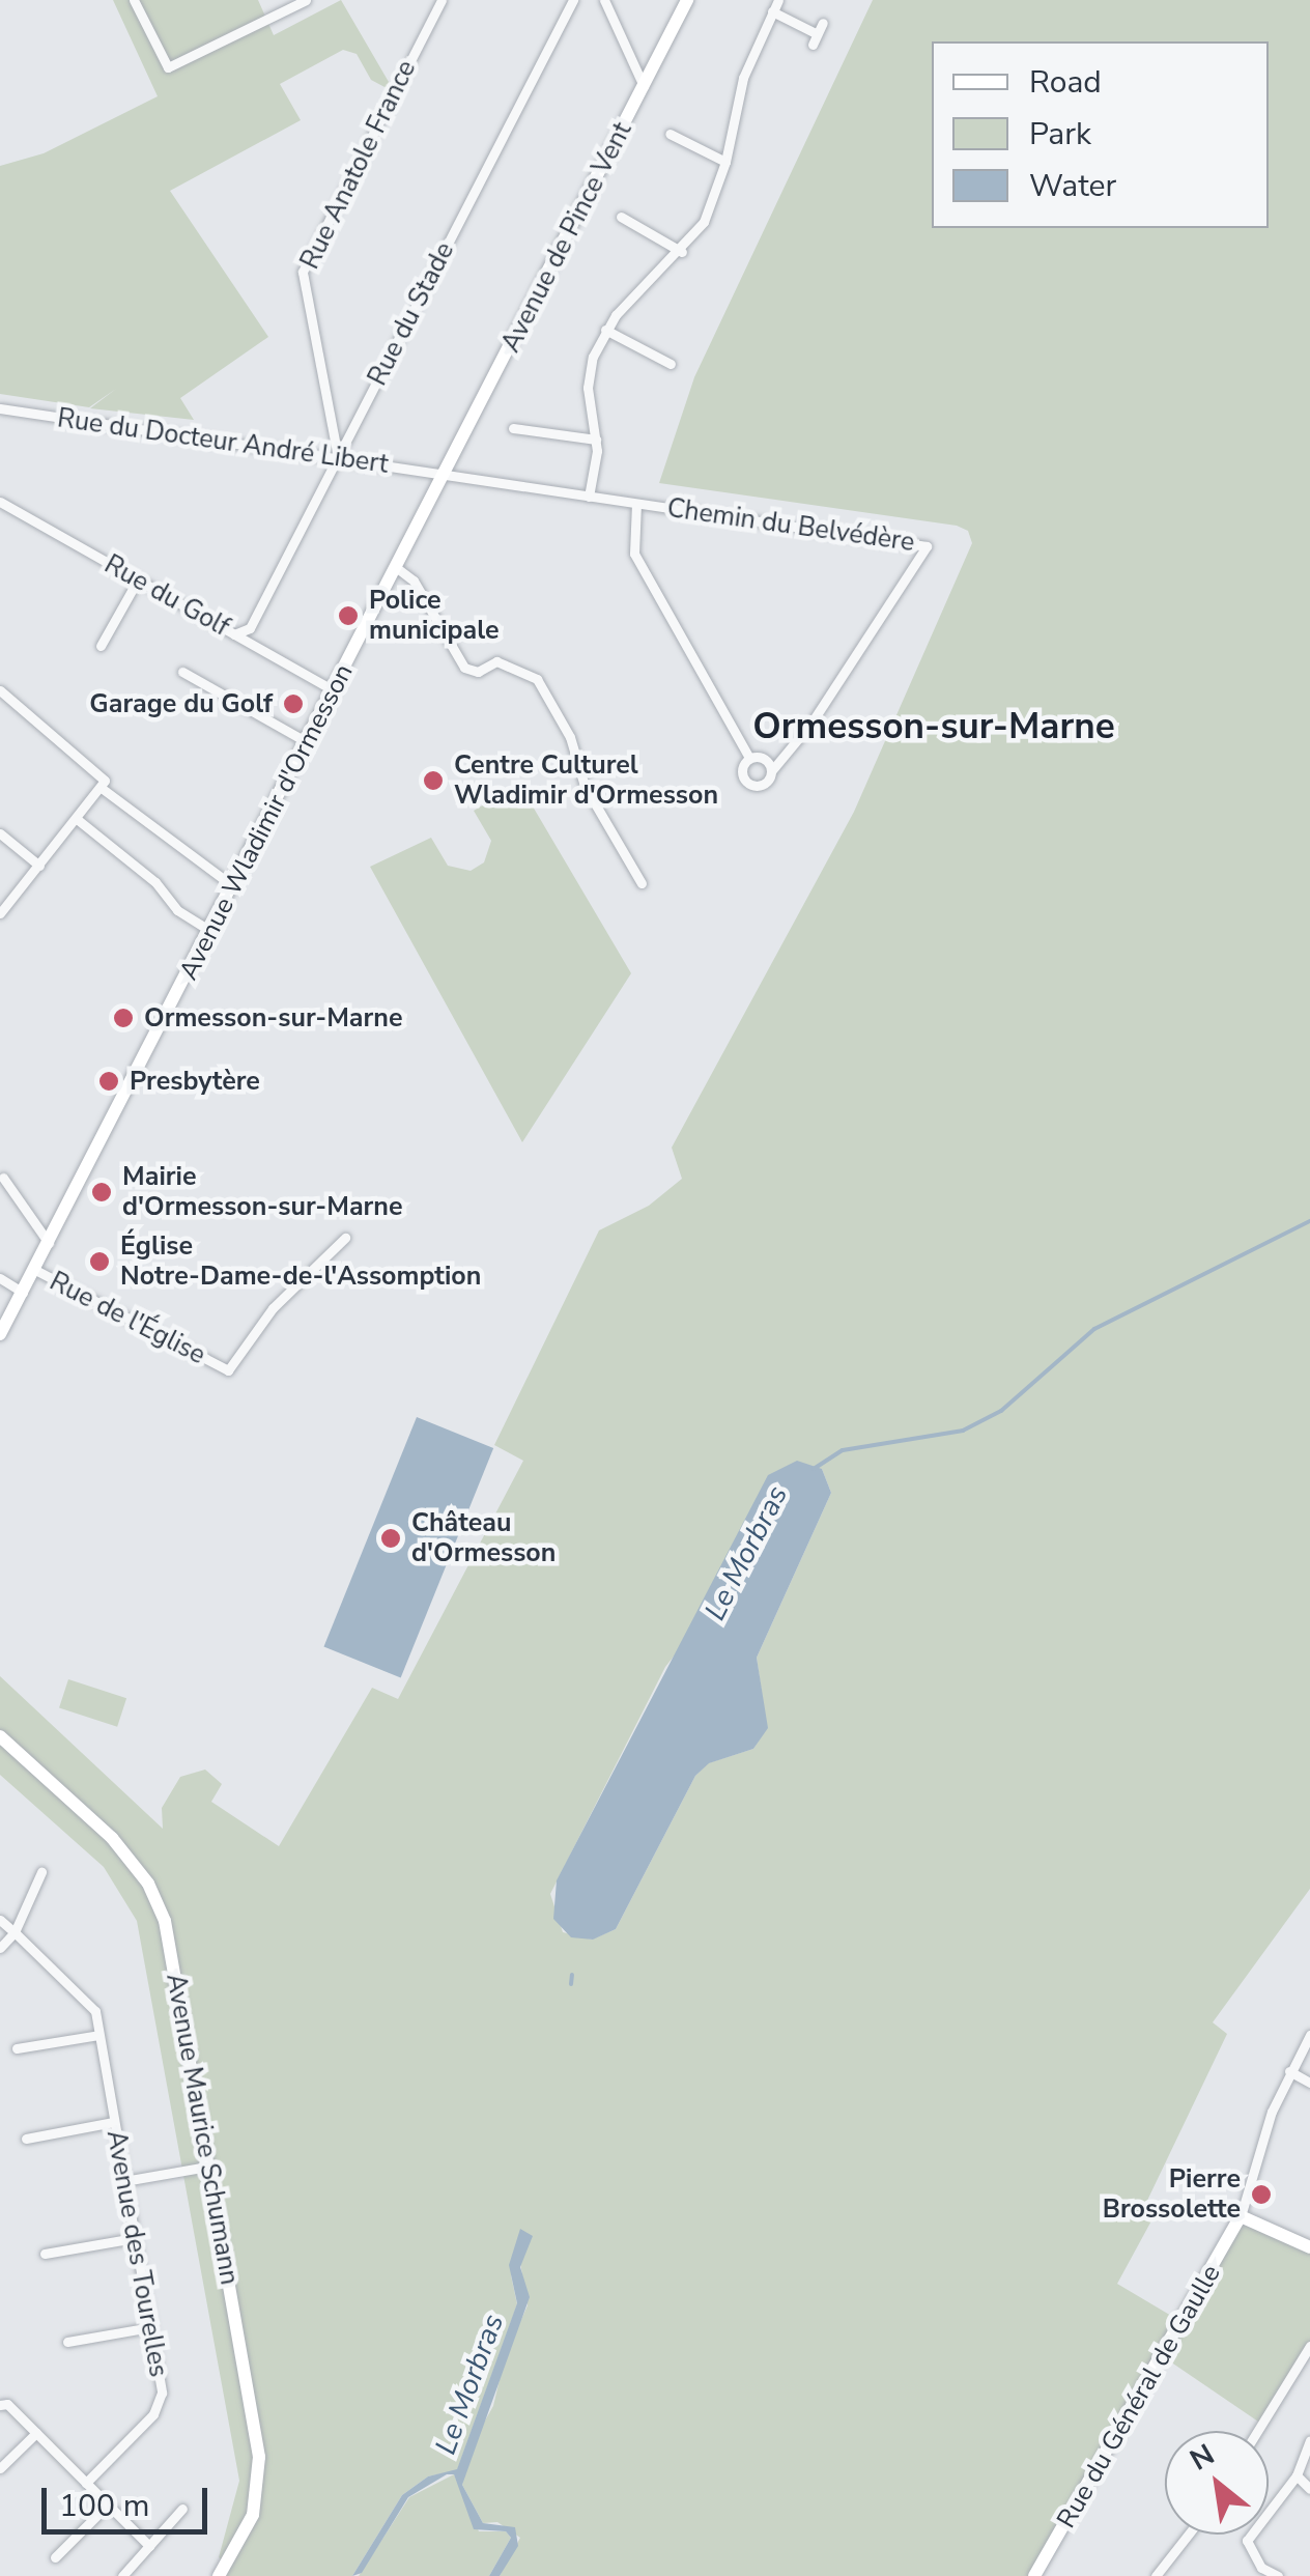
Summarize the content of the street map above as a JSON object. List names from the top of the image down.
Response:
{
  "streets": {
    "main road": [
      "Avenue de Pince Vent",
      "Avenue Wladimir d'Ormesson",
      "Avenue Maurice Schumann",
      "Rue du Général de Gaulle"
    ],
    "street": [
      "Rue Anatole France",
      "Rue du Stade",
      "Rue du Docteur André Libert",
      "Chemin du Belvédère",
      "Rue du Golf",
      "Rue de l'Église",
      "Avenue des Tourelles"
    ]
  },
  "crossings": [
    ["Rue Anatole France", "Rue du Stade"],
    ["Rue Anatole France", "Rue du Docteur André Libert"],
    ["Avenue de Pince Vent", "Rue du Docteur André Libert"],
    ["Avenue de Pince Vent", "Chemin du Belvédère"],
    ["Avenue de Pince Vent", "Avenue Wladimir d'Ormesson"],
    ["Rue du Stade", "Rue du Docteur André Libert"],
    ["Rue du Docteur André Libert", "Chemin du Belvédère"],
    ["Rue du Docteur André Libert", "Avenue Wladimir d'Ormesson"],
    ["Chemin du Belvédère", "Avenue Wladimir d'Ormesson"],
    ["Rue du Golf", "Avenue Wladimir d'Ormesson"],
    ["Avenue Wladimir d'Ormesson", "Rue de l'Église"]
  ],
  "districts": ["Ormesson-sur-Marne"],
  "water": ["Le Morbras"],
  "places": [
    "Police municipale",
    "Garage du Golf",
    "Centre Culturel Wladimir d'Ormesson",
    "Ormesson-sur-Marne",
    "Presbytère",
    "Mairie d'Ormesson-sur-Marne",
    "Église Notre-Dame-de-l'Assomption",
    "Château d'Ormesson",
    "Pierre Brossolette"
  ],
  "legend": ["Road", "Park", "Water"],
  "scale_bar": "100 m",
  "north": "top left"
}
